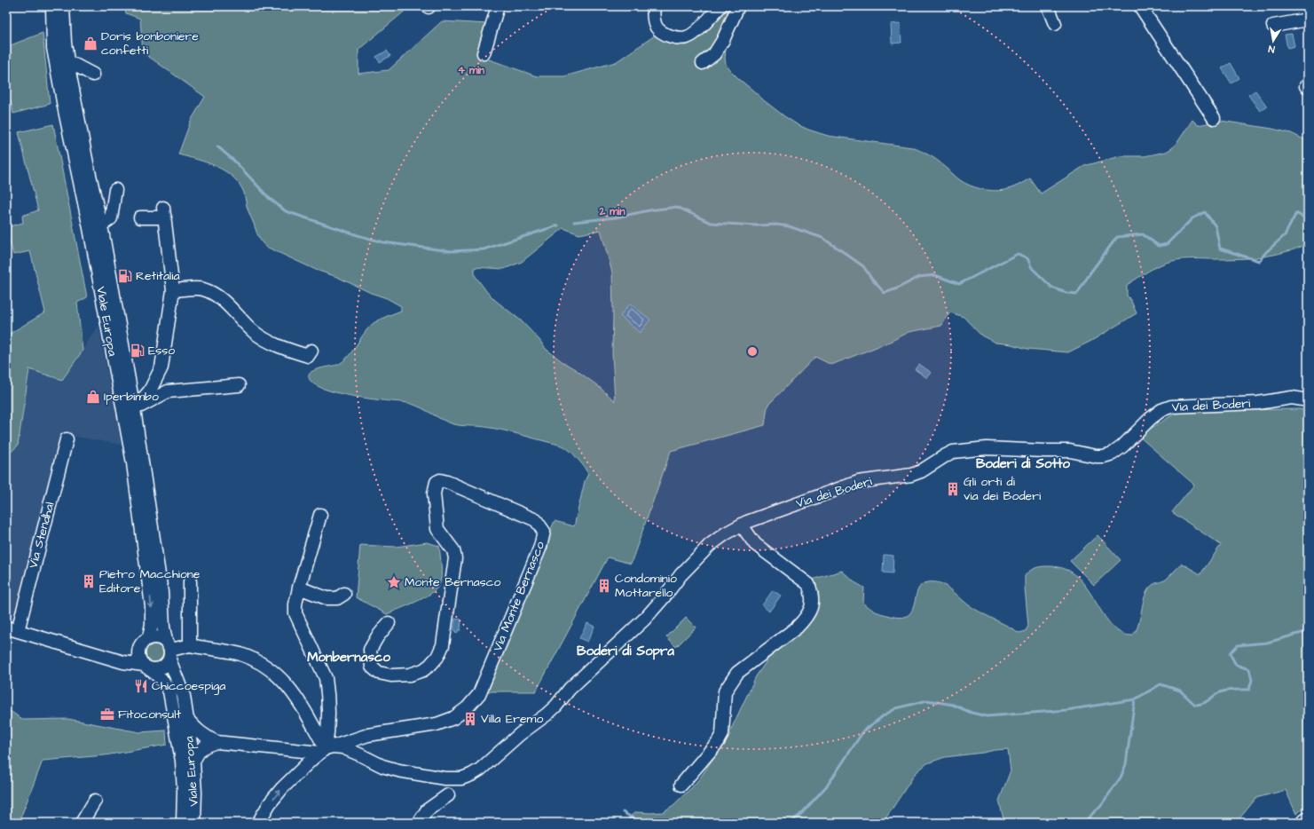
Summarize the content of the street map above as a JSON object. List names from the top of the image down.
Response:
{
  "streets": {
    "street": [
      "Viale Europa",
      "Via dei Boderi",
      "Via Stendhal",
      "Via Monte Bernasco"
    ]
  },
  "crossings": [
    ["Viale Europa", "Via Monte Bernasco"],
    ["Via dei Boderi", "Via Monte Bernasco"]
  ],
  "districts": ["Boderi di Sotto", "Boderi di Sopra", "Monbernasco"],
  "places": {
    "shop": ["Doris bonboniere confetti", "Iperbimbo"],
    "fuel station": ["Retitalia", "Esso"],
    "building": [
      "Gli orti di via dei Boderi",
      "Pietro Macchione Editore",
      "Condominio Mottarello",
      "Villa Eremo"
    ],
    "place": ["Monte Bernasco"],
    "restaurant": ["Chiccoespiga"],
    "office": ["Fitoconsult"]
  },
  "north": "bottom",
  "rings": ["4 min", "2 min"]
}
